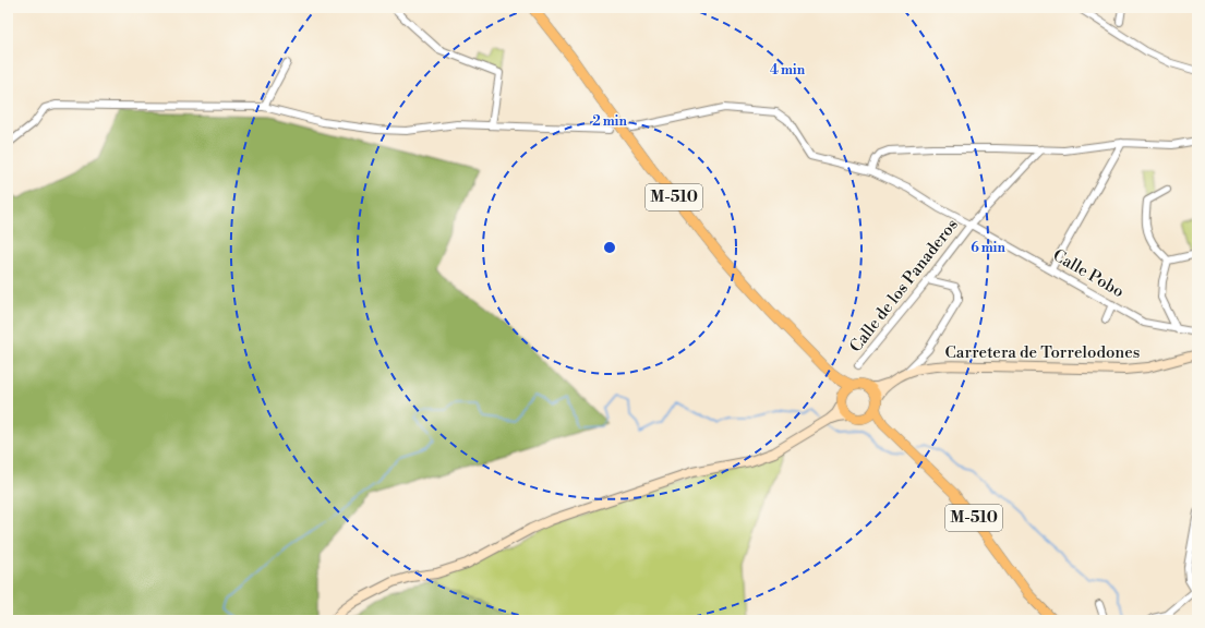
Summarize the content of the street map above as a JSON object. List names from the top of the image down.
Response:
{
  "streets": {
    "main road": ["M-510", "Carretera de Torrelodones"],
    "street": ["Calle Pobo", "Calle de los Panaderos"]
  },
  "crossings": [
    ["M-510", "Carretera de Torrelodones"],
    ["Calle Pobo", "Calle de los Panaderos"]
  ],
  "rings": ["4 min", "2 min", "6 min"]
}
